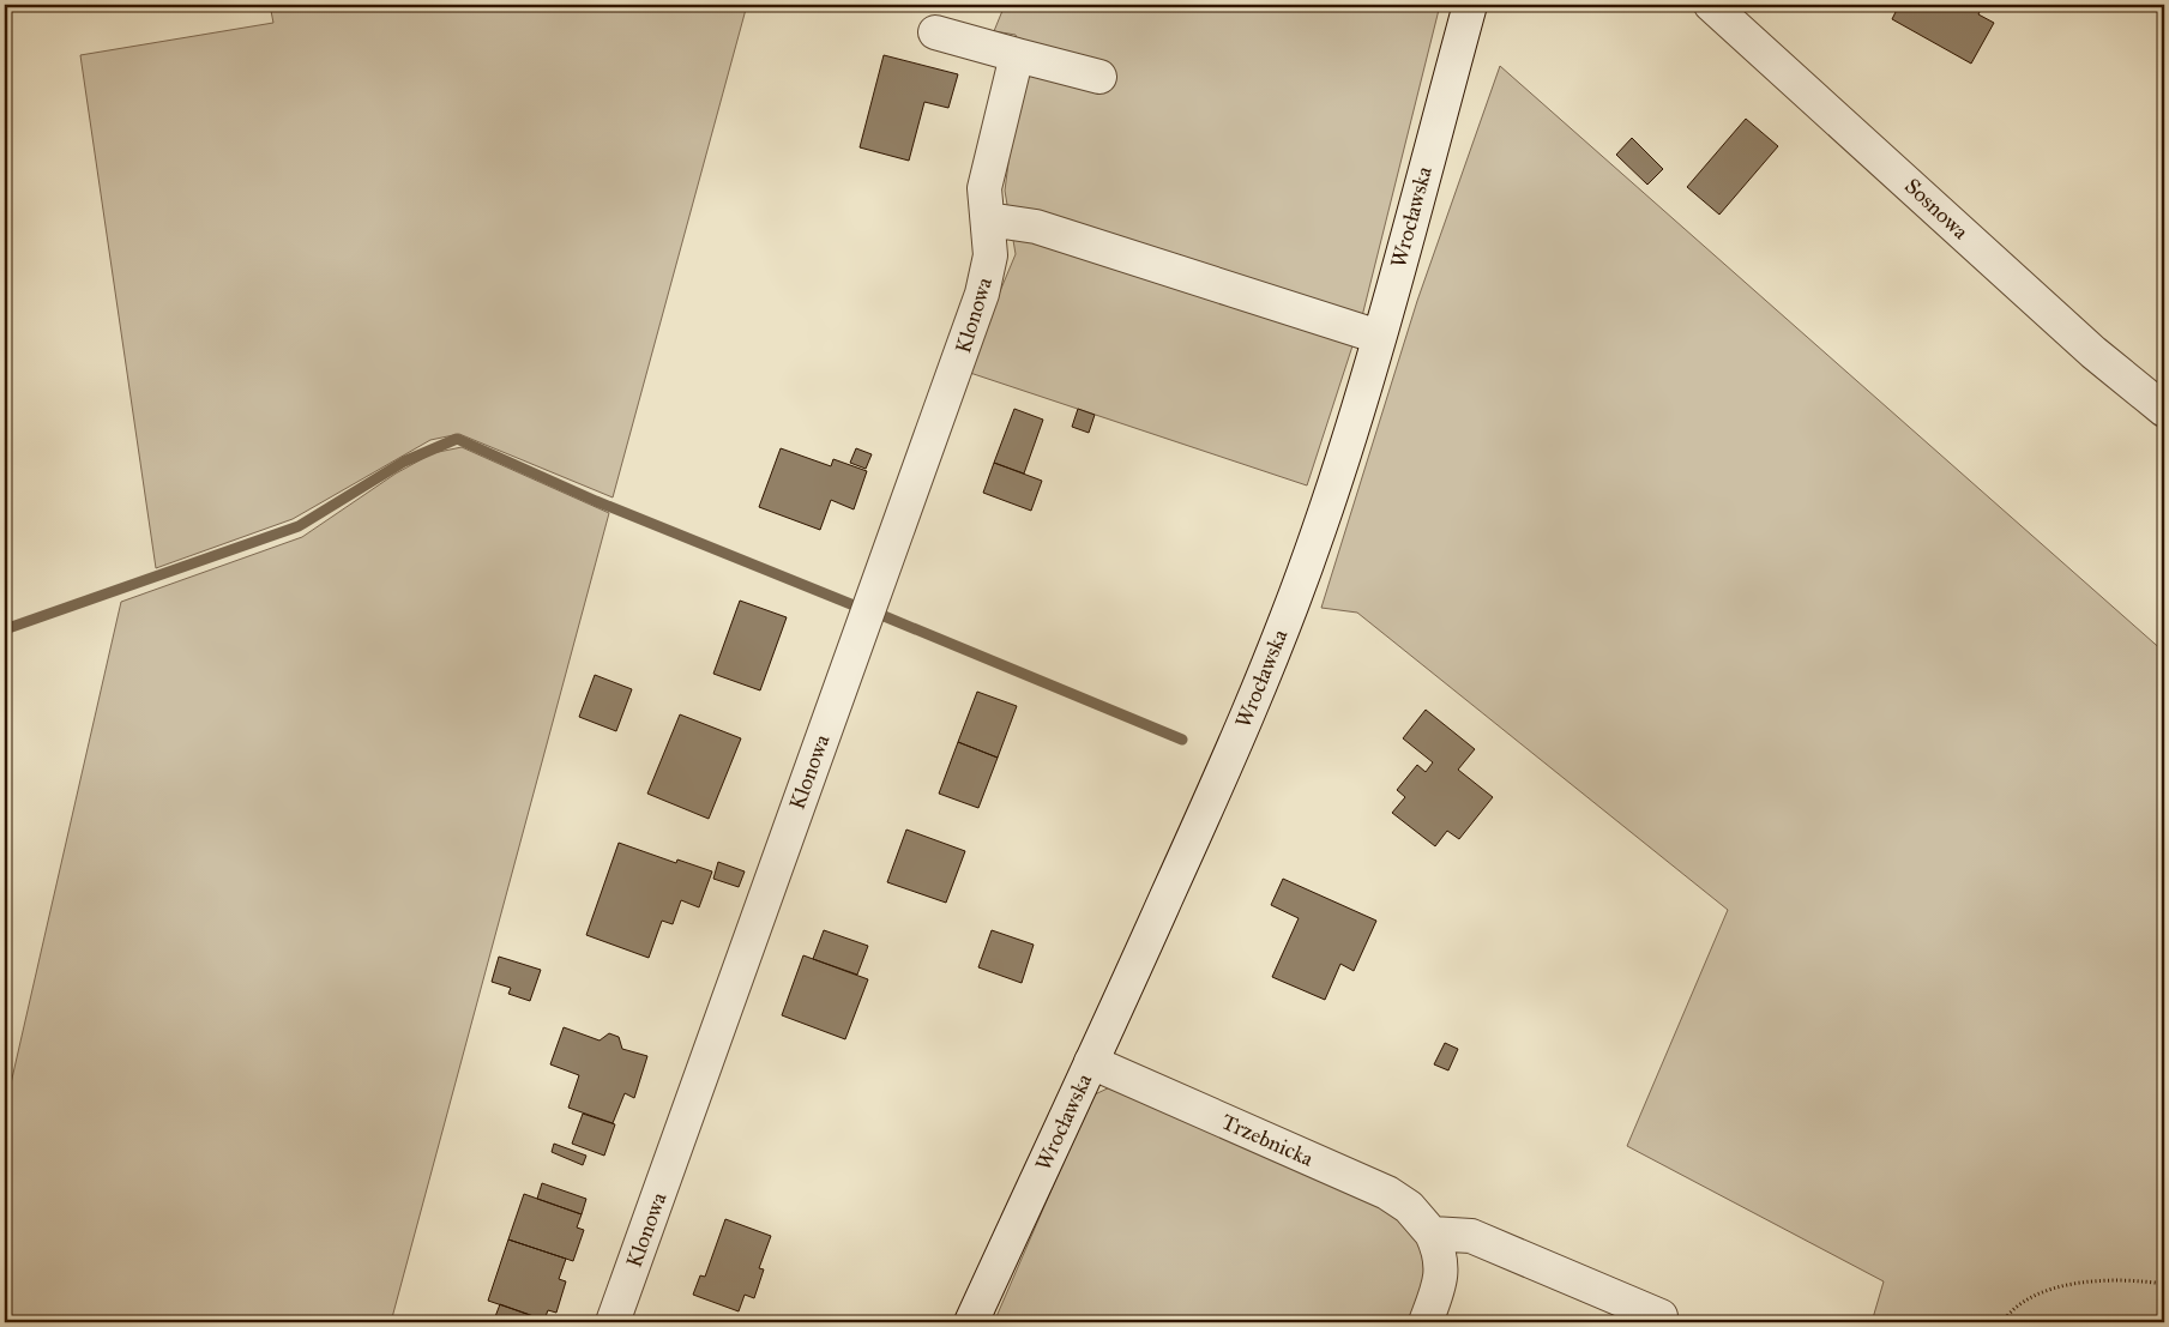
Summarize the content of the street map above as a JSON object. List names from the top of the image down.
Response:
{
  "streets": {
    "street": [
      "Sosnowa",
      "Wrocławska",
      "Klonowa",
      "Trzebnicka"
    ]
  },
  "crossings": [
    ["Wrocławska", "Trzebnicka"]
  ]
}
